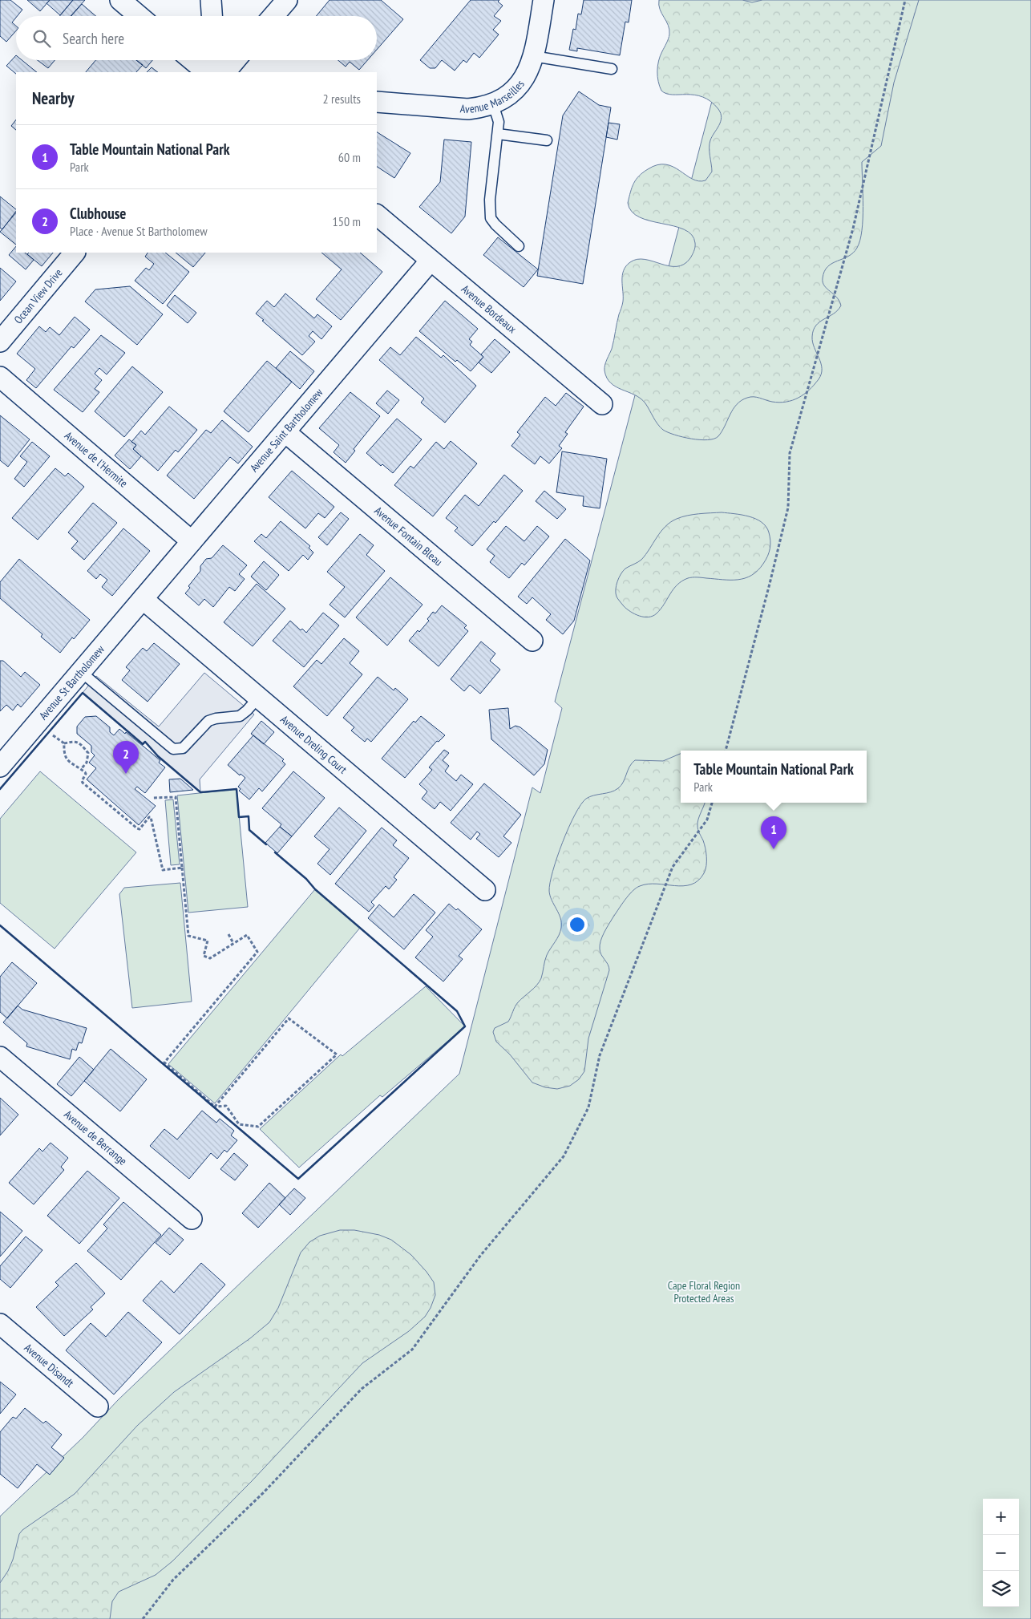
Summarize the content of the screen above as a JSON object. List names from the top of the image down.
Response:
{
  "streets": {
    "street": [
      "Avenue Marseilles",
      "Ocean View Drive",
      "Avenue Bordeaux",
      "Avenue Saint Bartholomew",
      "Avenue de l'Hermite",
      "Avenue Fontain Bleau",
      "Avenue St Bartholomew",
      "Avenue Dreling Court",
      "Avenue de Berrange",
      "Avenue Disandt"
    ]
  },
  "crossings": [
    ["Avenue Bordeaux", "Avenue Saint Bartholomew"],
    ["Avenue Saint Bartholomew", "Avenue de l'Hermite"],
    ["Avenue Saint Bartholomew", "Avenue Fontain Bleau"],
    ["Avenue Saint Bartholomew", "Avenue St Bartholomew"],
    ["Avenue Saint Bartholomew", "Avenue Dreling Court"],
    ["Avenue St Bartholomew", "Avenue Dreling Court"]
  ],
  "parks": ["Cape Floral Region Protected Areas"],
  "page": {
    "search": "Search here",
    "heading": ["Nearby", "2 results"],
    "list": [
      {
        "mark": "1",
        "name": "Table Mountain National Park",
        "note": "Park",
        "value": "60 m"
      },
      {
        "mark": "2",
        "name": "Clubhouse",
        "note": "Place · Avenue St Bartholomew",
        "value": "150 m"
      }
    ],
    "pins": ["2", "1"],
    "popup": ["Table Mountain National Park", "Park"],
    "map_buttons": ["+", "−"]
  }
}
